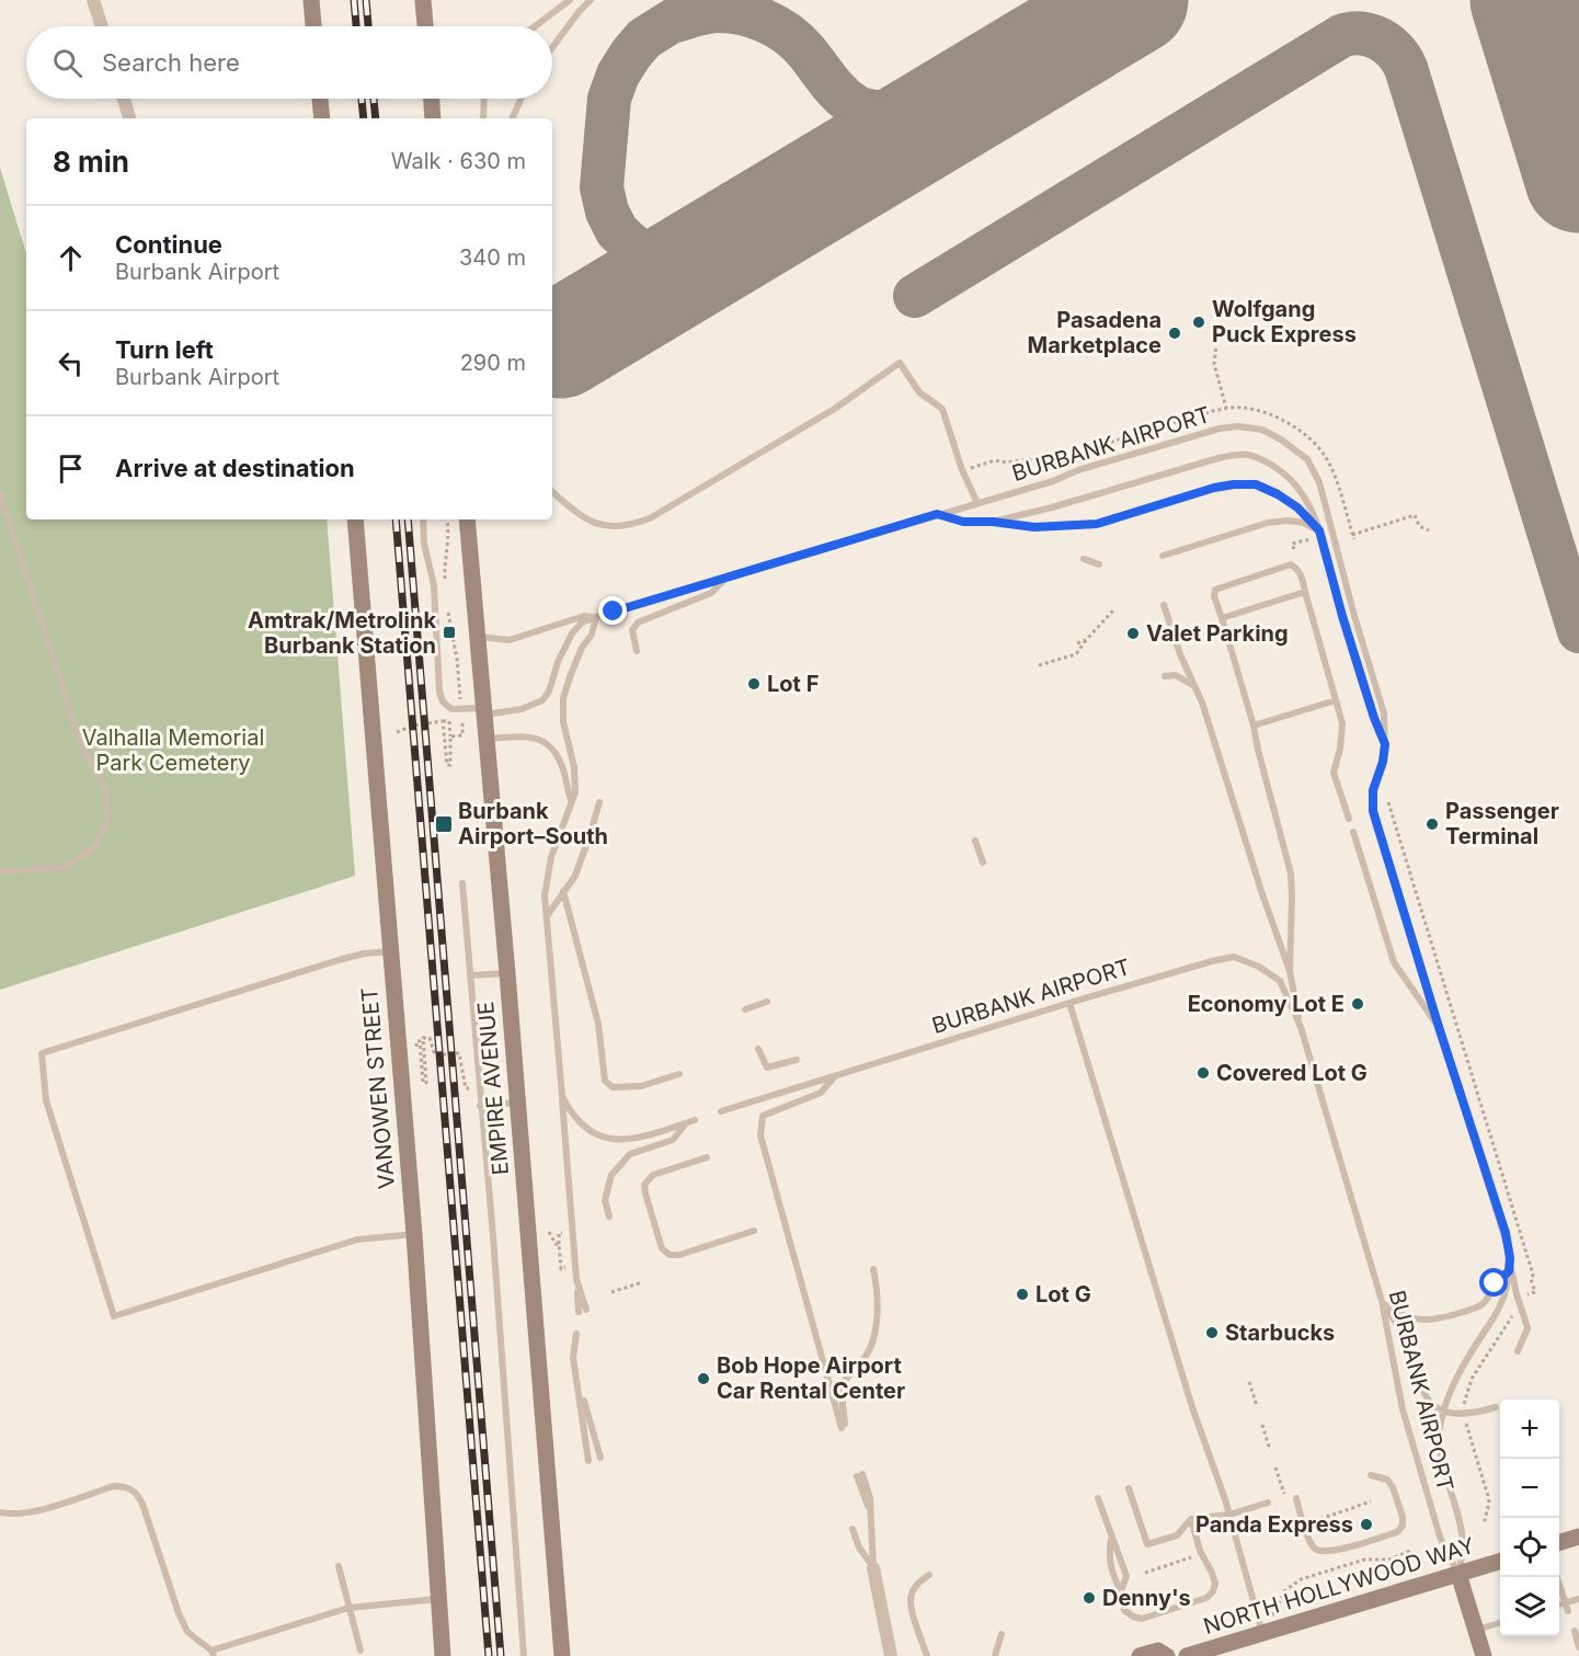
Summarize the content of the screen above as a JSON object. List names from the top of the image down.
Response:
{
  "streets": {
    "main road": ["VANOWEN STREET", "EMPIRE AVENUE", "NORTH HOLLYWOOD WAY"],
    "lane": ["BURBANK AIRPORT"]
  },
  "crossings": [
    ["BURBANK AIRPORT", "NORTH HOLLYWOOD WAY"]
  ],
  "parks": ["Valhalla Memorial Park Cemetery"],
  "places": {
    "other": [
      "Wolfgang Puck Express",
      "Pasadena Marketplace",
      "Valet Parking",
      "Lot F",
      "Passenger Terminal",
      "Economy Lot E",
      "Covered Lot G",
      "Lot G",
      "Starbucks",
      "Bob Hope Airport Car Rental Center",
      "Panda Express",
      "Denny's"
    ],
    "transit": ["Amtrak/Metrolink Burbank Station", "Burbank Airport–South"]
  },
  "page": {
    "search": "Search here",
    "heading": ["8 min", "Walk · 630 m"],
    "list": [
      ["Continue", "Burbank Airport", "340 m"],
      ["Turn left", "Burbank Airport", "290 m"],
      "Arrive at destination"
    ],
    "map_buttons": ["+", "−"]
  }
}
